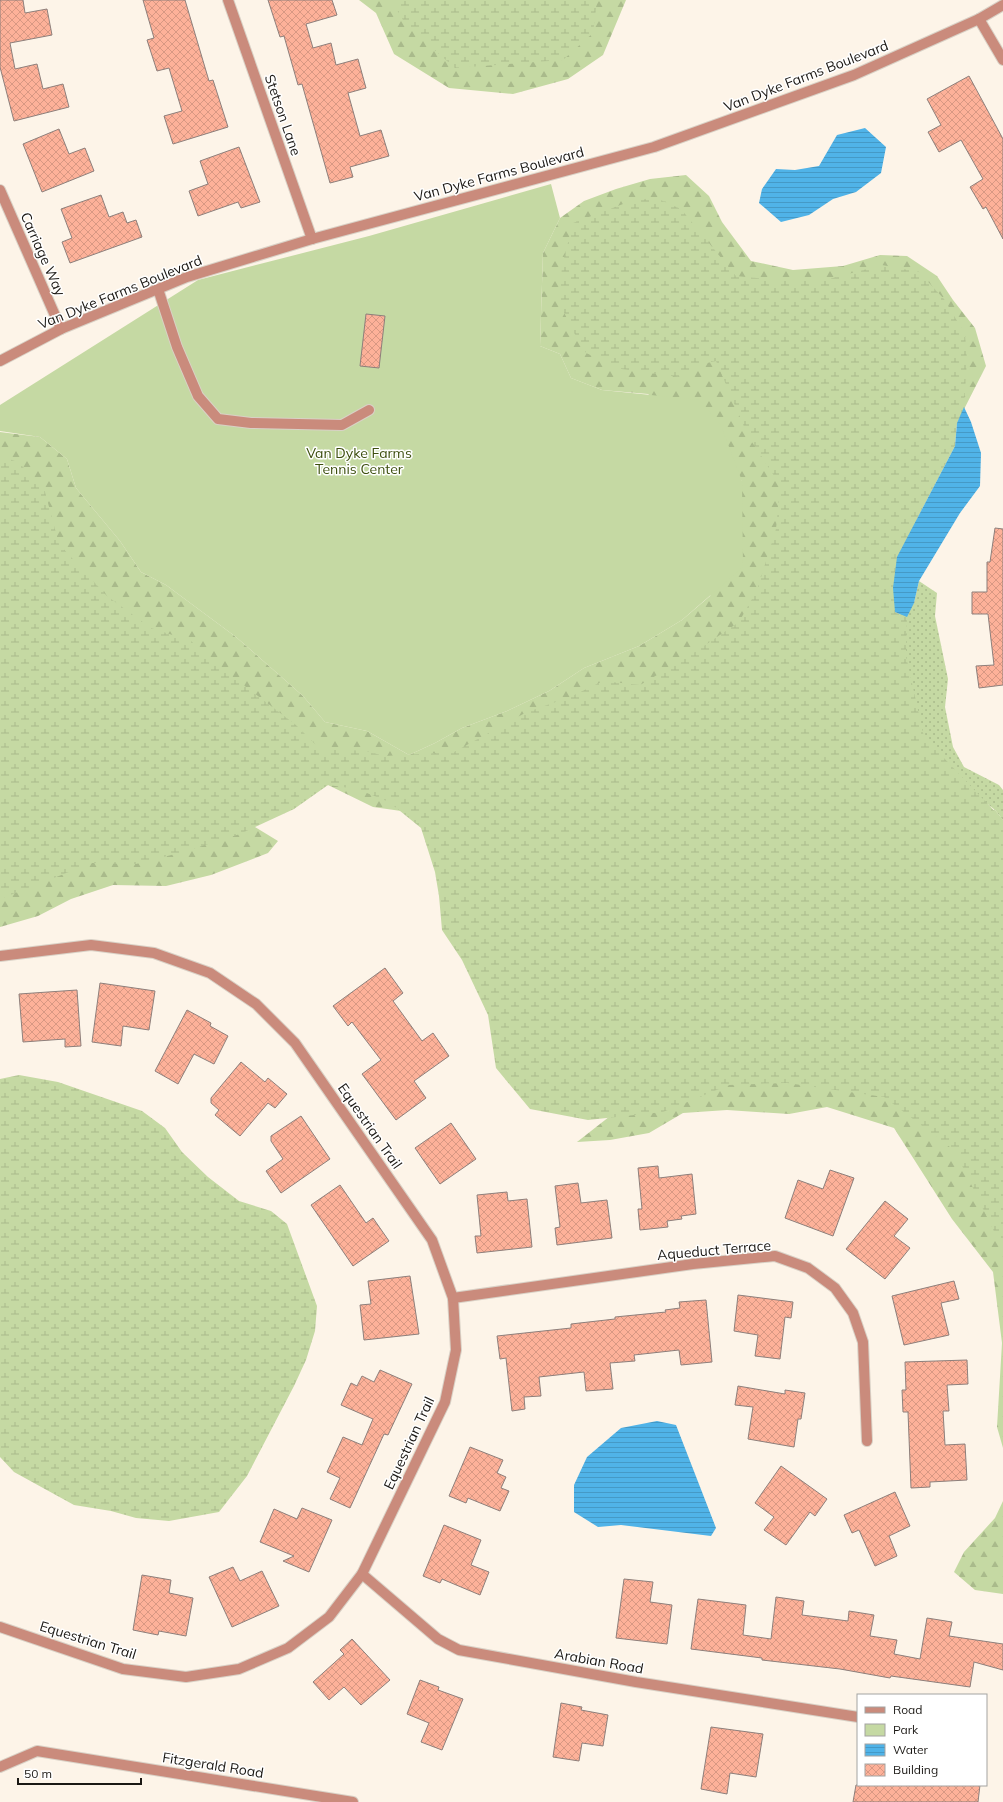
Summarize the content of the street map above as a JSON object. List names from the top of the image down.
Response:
{
  "streets": {
    "street": [
      "Van Dyke Farms Boulevard",
      "Stetson Lane",
      "Carriage Way",
      "Equestrian Trail",
      "Aqueduct Terrace",
      "Arabian Road",
      "Fitzgerald Road"
    ]
  },
  "crossings": [
    ["Van Dyke Farms Boulevard", "Stetson Lane"],
    ["Van Dyke Farms Boulevard", "Carriage Way"],
    ["Equestrian Trail", "Aqueduct Terrace"],
    ["Equestrian Trail", "Arabian Road"]
  ],
  "parks": ["Van Dyke Farms Tennis Center"],
  "legend": [
    "Road",
    "Park",
    "Water",
    "Building"
  ],
  "scale_bar": "50 m"
}
